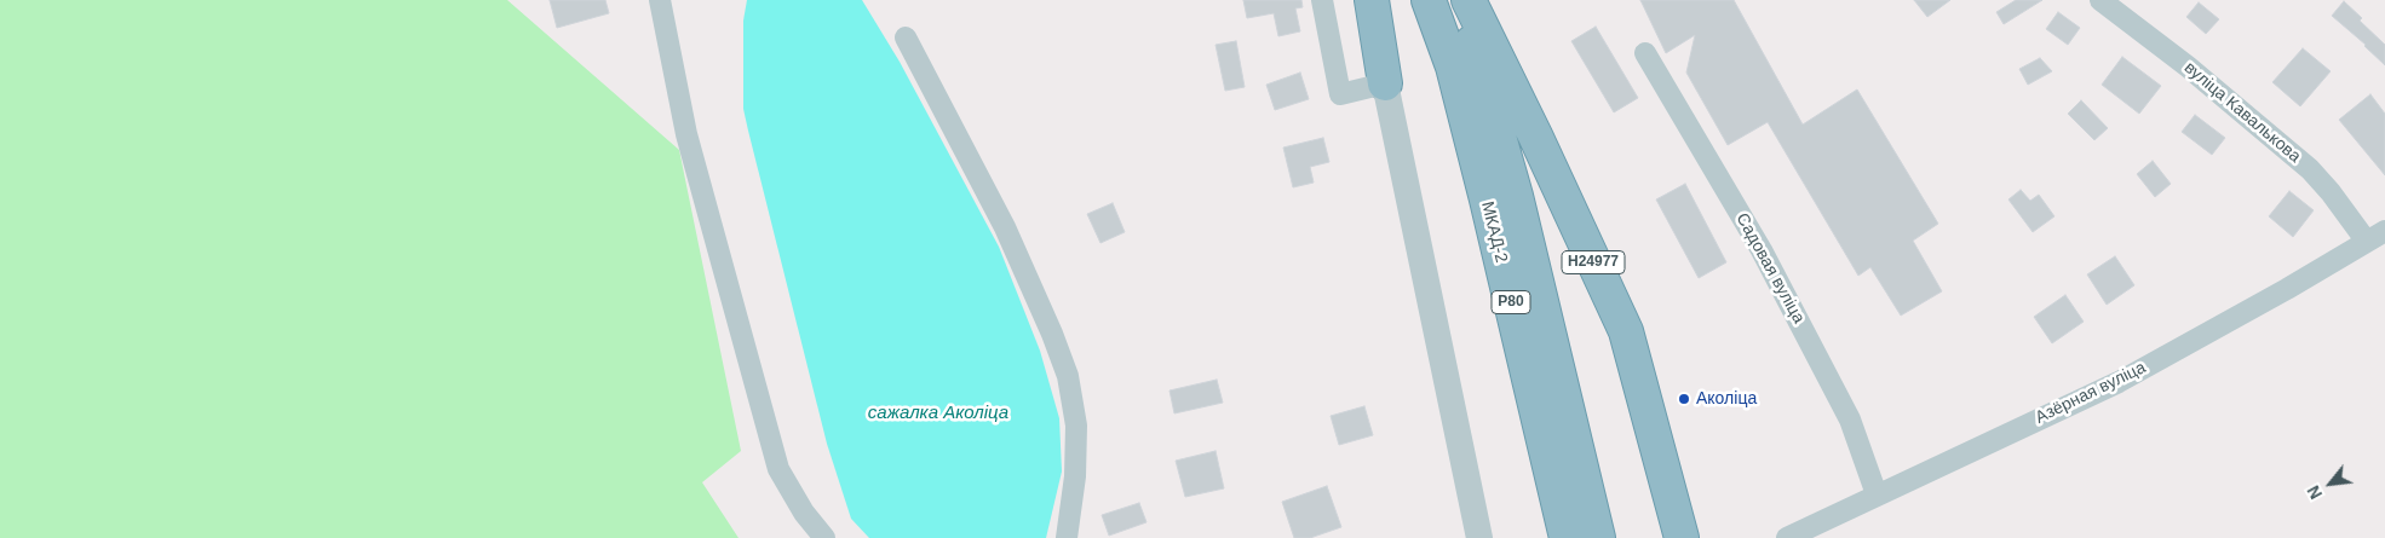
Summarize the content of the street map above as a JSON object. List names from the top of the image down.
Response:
{
  "streets": {
    "highway": ["МКАД-2", "Н24977", "Р80"],
    "street": ["вуліца Кавалькова", "Садовая вуліца", "Азёрная вуліца"]
  },
  "crossings": [
    ["вуліца Кавалькова", "Азёрная вуліца"],
    ["Садовая вуліца", "Азёрная вуліца"]
  ],
  "water": ["сажалка Аколіца"],
  "places": ["Аколіца"],
  "north": "bottom left"
}
